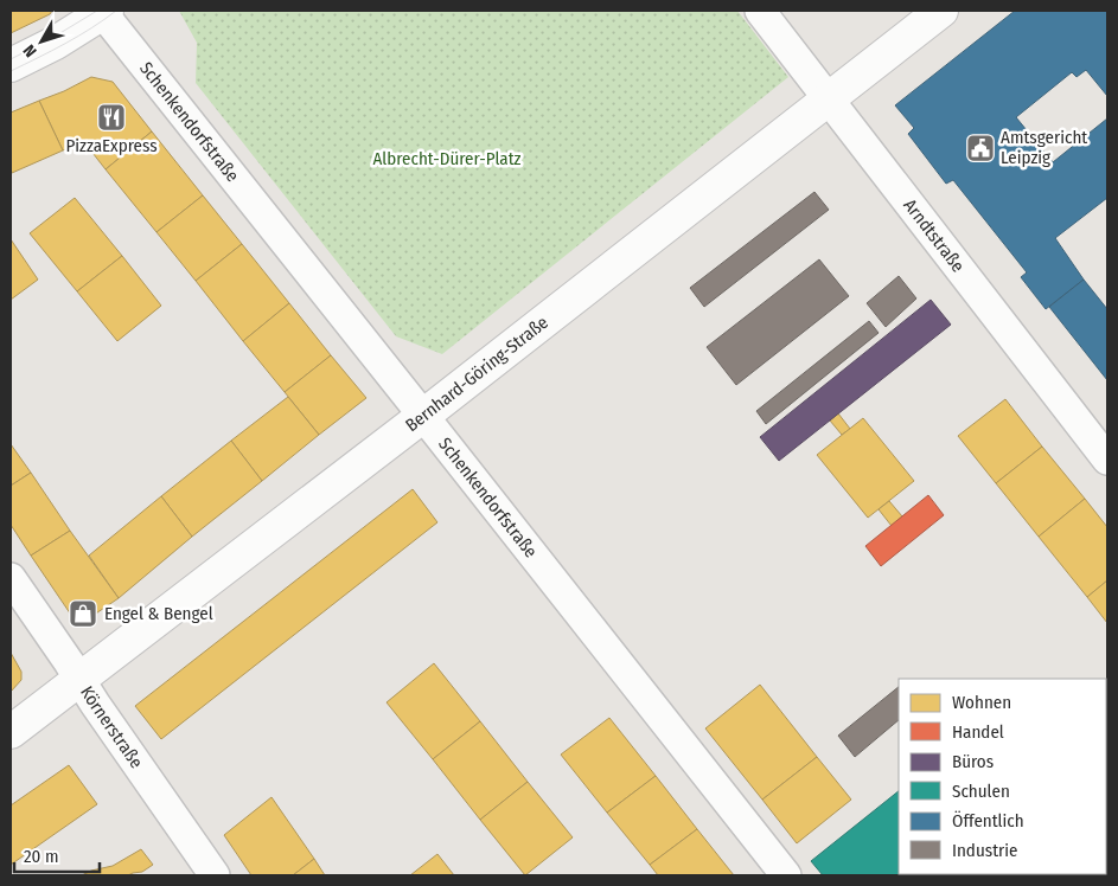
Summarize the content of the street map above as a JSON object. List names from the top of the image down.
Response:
{
  "streets": {
    "street": [
      "Schenkendorfstraße",
      "Arndtstraße",
      "Bernhard-Göring-Straße",
      "Körnerstraße"
    ]
  },
  "crossings": [
    ["Schenkendorfstraße", "Bernhard-Göring-Straße"],
    ["Arndtstraße", "Bernhard-Göring-Straße"],
    ["Bernhard-Göring-Straße", "Körnerstraße"]
  ],
  "parks": ["Albrecht-Dürer-Platz"],
  "places": {
    "restaurant": ["PizzaExpress"],
    "public building": ["Amtsgericht Leipzig"],
    "shop": ["Engel & Bengel"]
  },
  "legend": [
    "Wohnen",
    "Handel",
    "Büros",
    "Schulen",
    "Öffentlich",
    "Industrie"
  ],
  "scale_bar": "20 m",
  "north": "bottom left"
}
